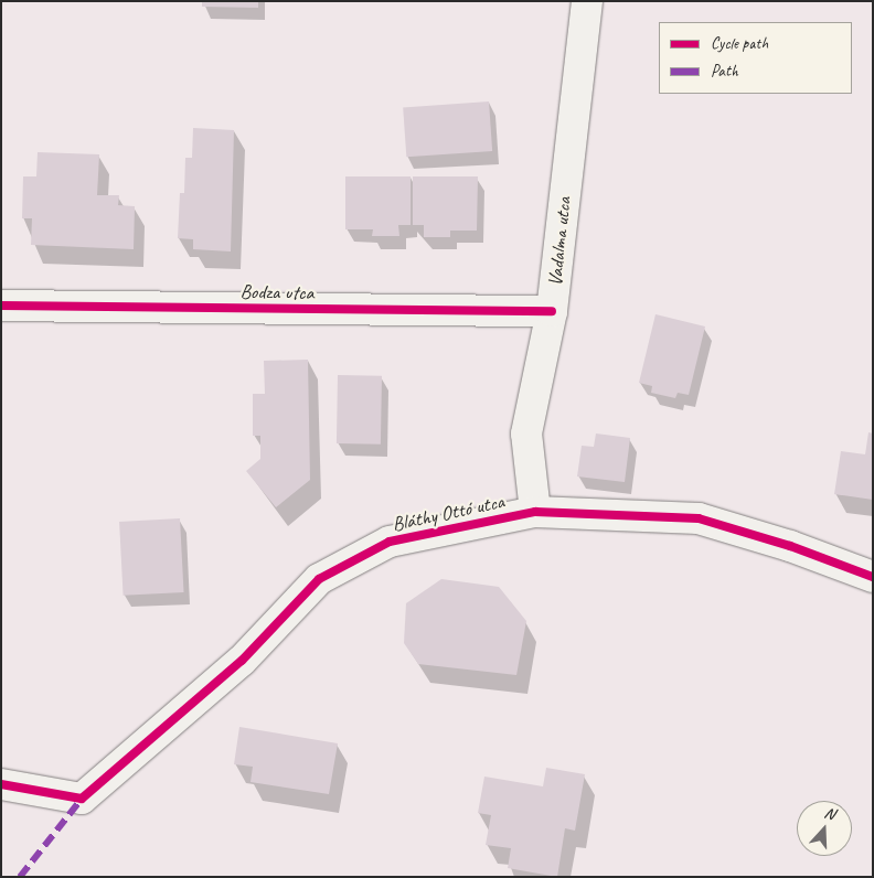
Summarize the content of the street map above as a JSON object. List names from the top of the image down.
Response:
{
  "streets": {
    "street": ["Vadalma utca", "Bodza utca", "Bláthy Ottó utca"]
  },
  "crossings": [
    ["Vadalma utca", "Bodza utca"],
    ["Vadalma utca", "Bláthy Ottó utca"]
  ],
  "legend": ["Cycle path", "Path"],
  "north": "top"
}
